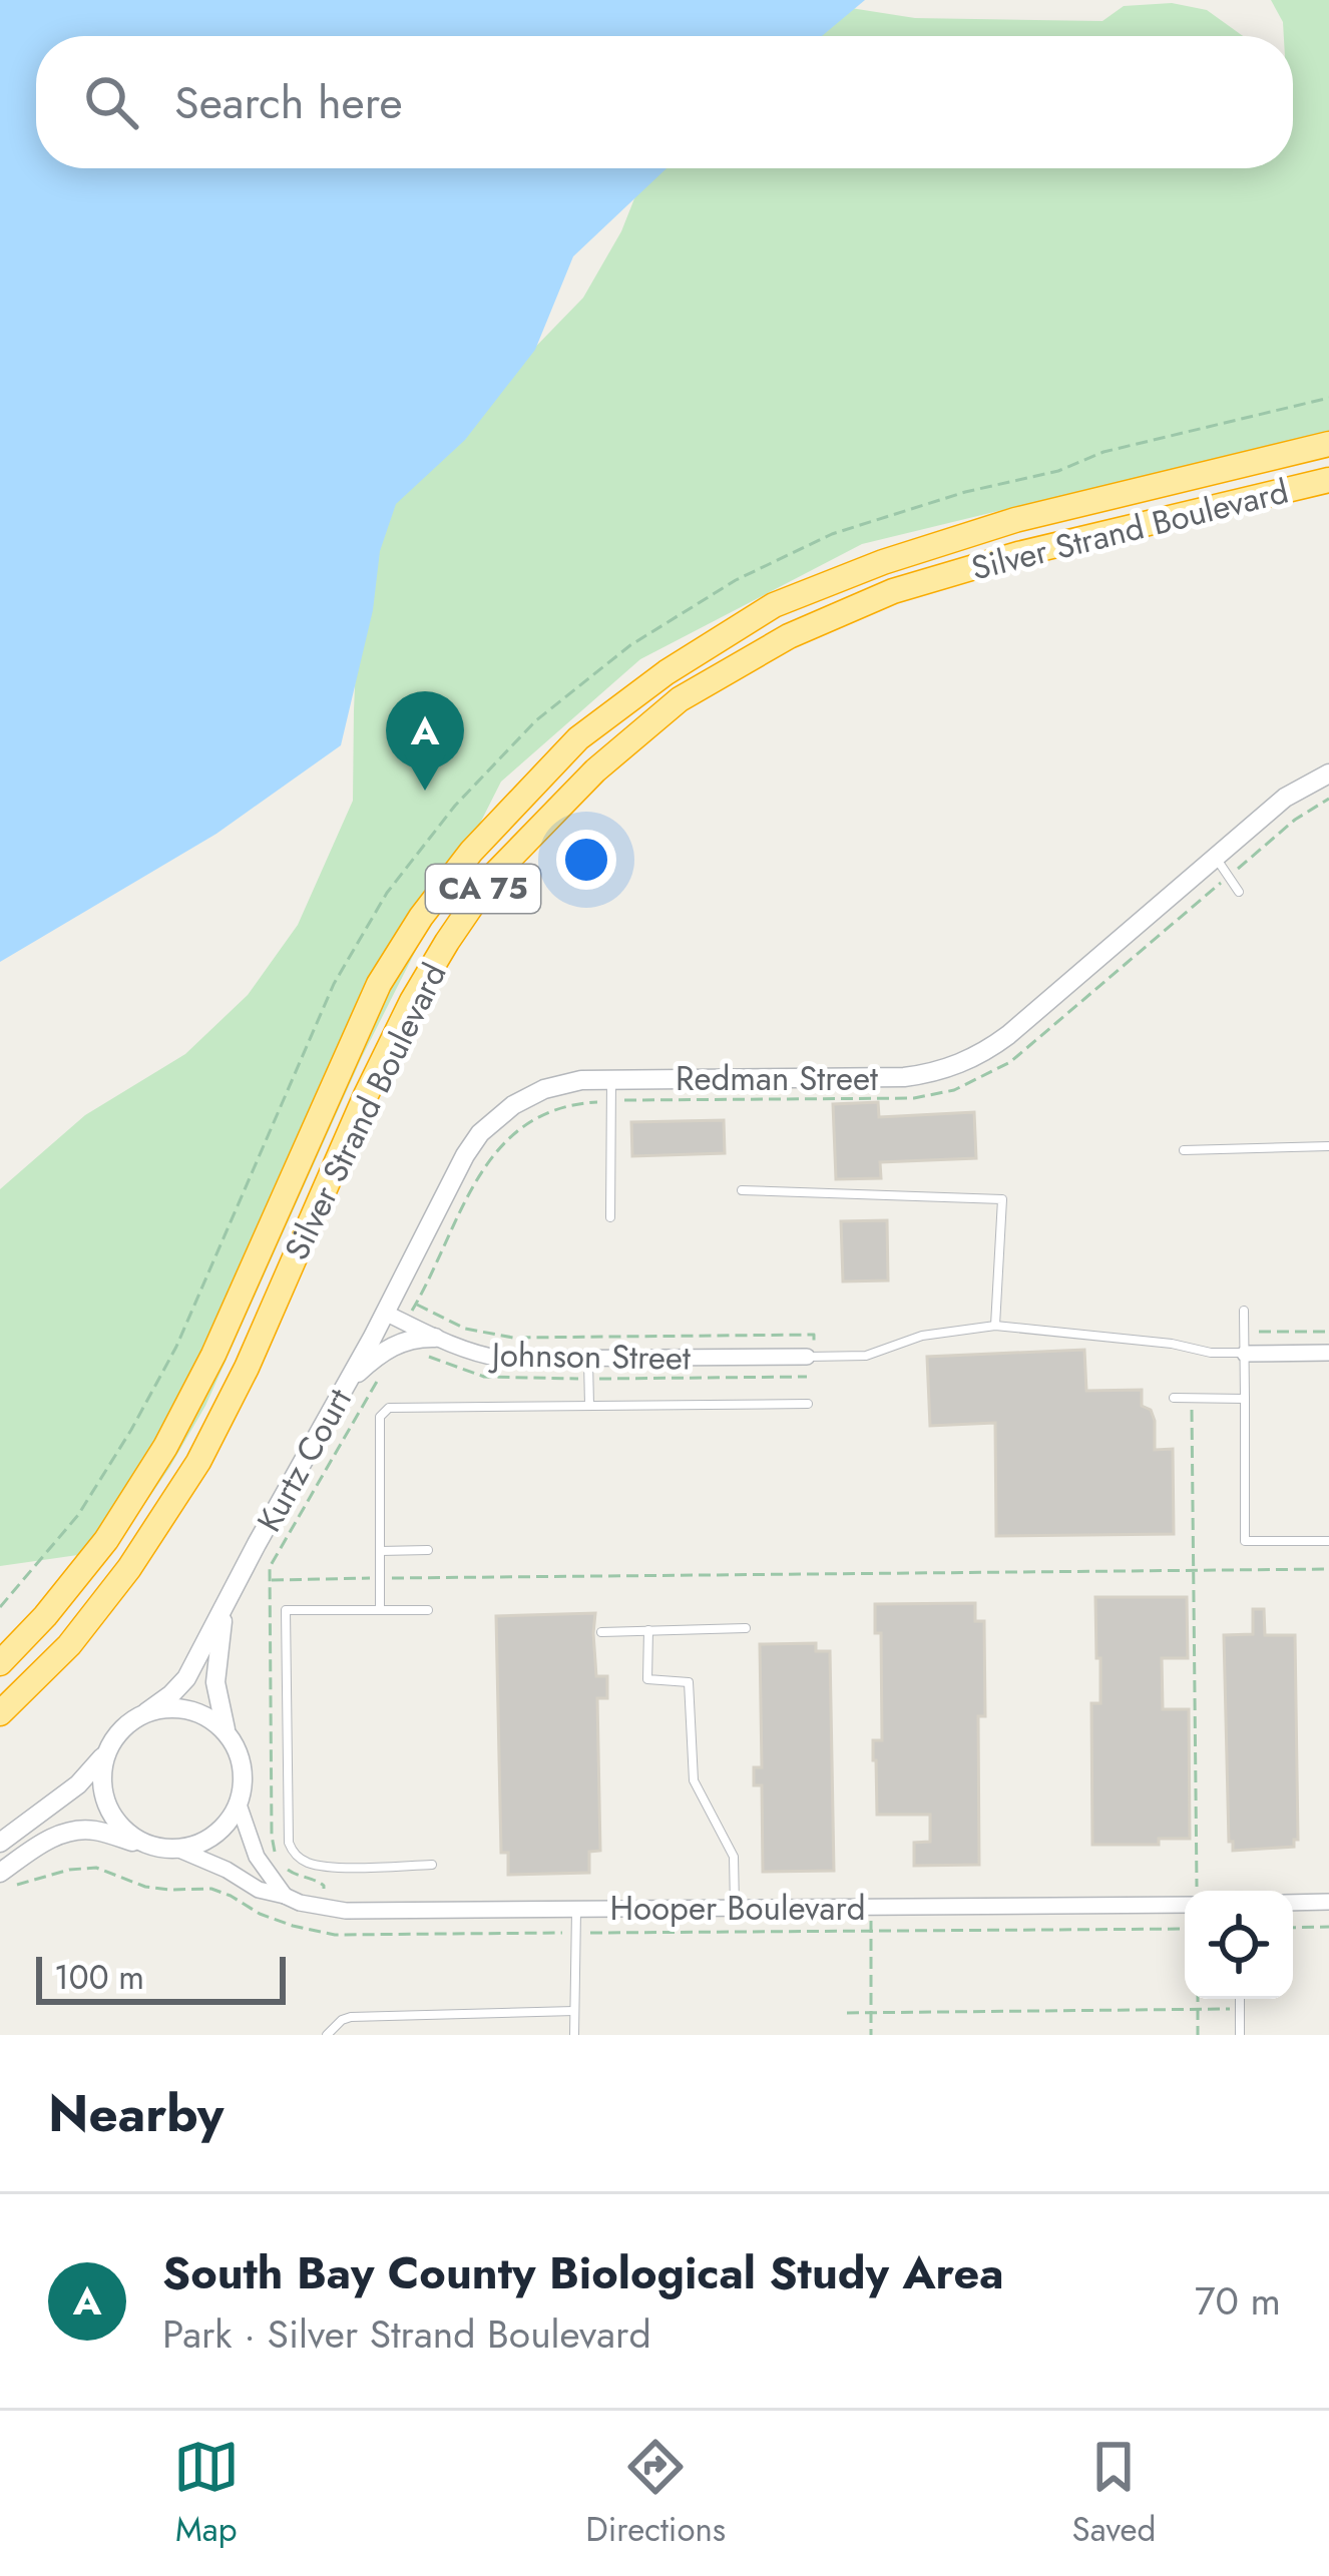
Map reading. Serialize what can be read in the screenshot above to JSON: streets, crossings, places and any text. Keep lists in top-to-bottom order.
{
  "streets": {
    "highway": ["Silver Strand Boulevard", "CA 75"],
    "street": [
      "Redman Street",
      "Johnson Street",
      "Kurtz Court",
      "Hooper Boulevard"
    ]
  },
  "crossings": [
    ["Redman Street", "Johnson Street"],
    ["Redman Street", "Kurtz Court"],
    ["Johnson Street", "Kurtz Court"],
    ["Kurtz Court", "Hooper Boulevard"]
  ],
  "scale_bar": "100 m",
  "page": {
    "search": "Search here",
    "pins": "A",
    "scale": "100 m",
    "heading": "Nearby",
    "list": [
      {
        "mark": "A",
        "name": "South Bay County Biological Study Area",
        "note": "Park · Silver Strand Boulevard",
        "value": "70 m"
      }
    ],
    "nav": ["Map", "Directions", "Saved"]
  }
}
